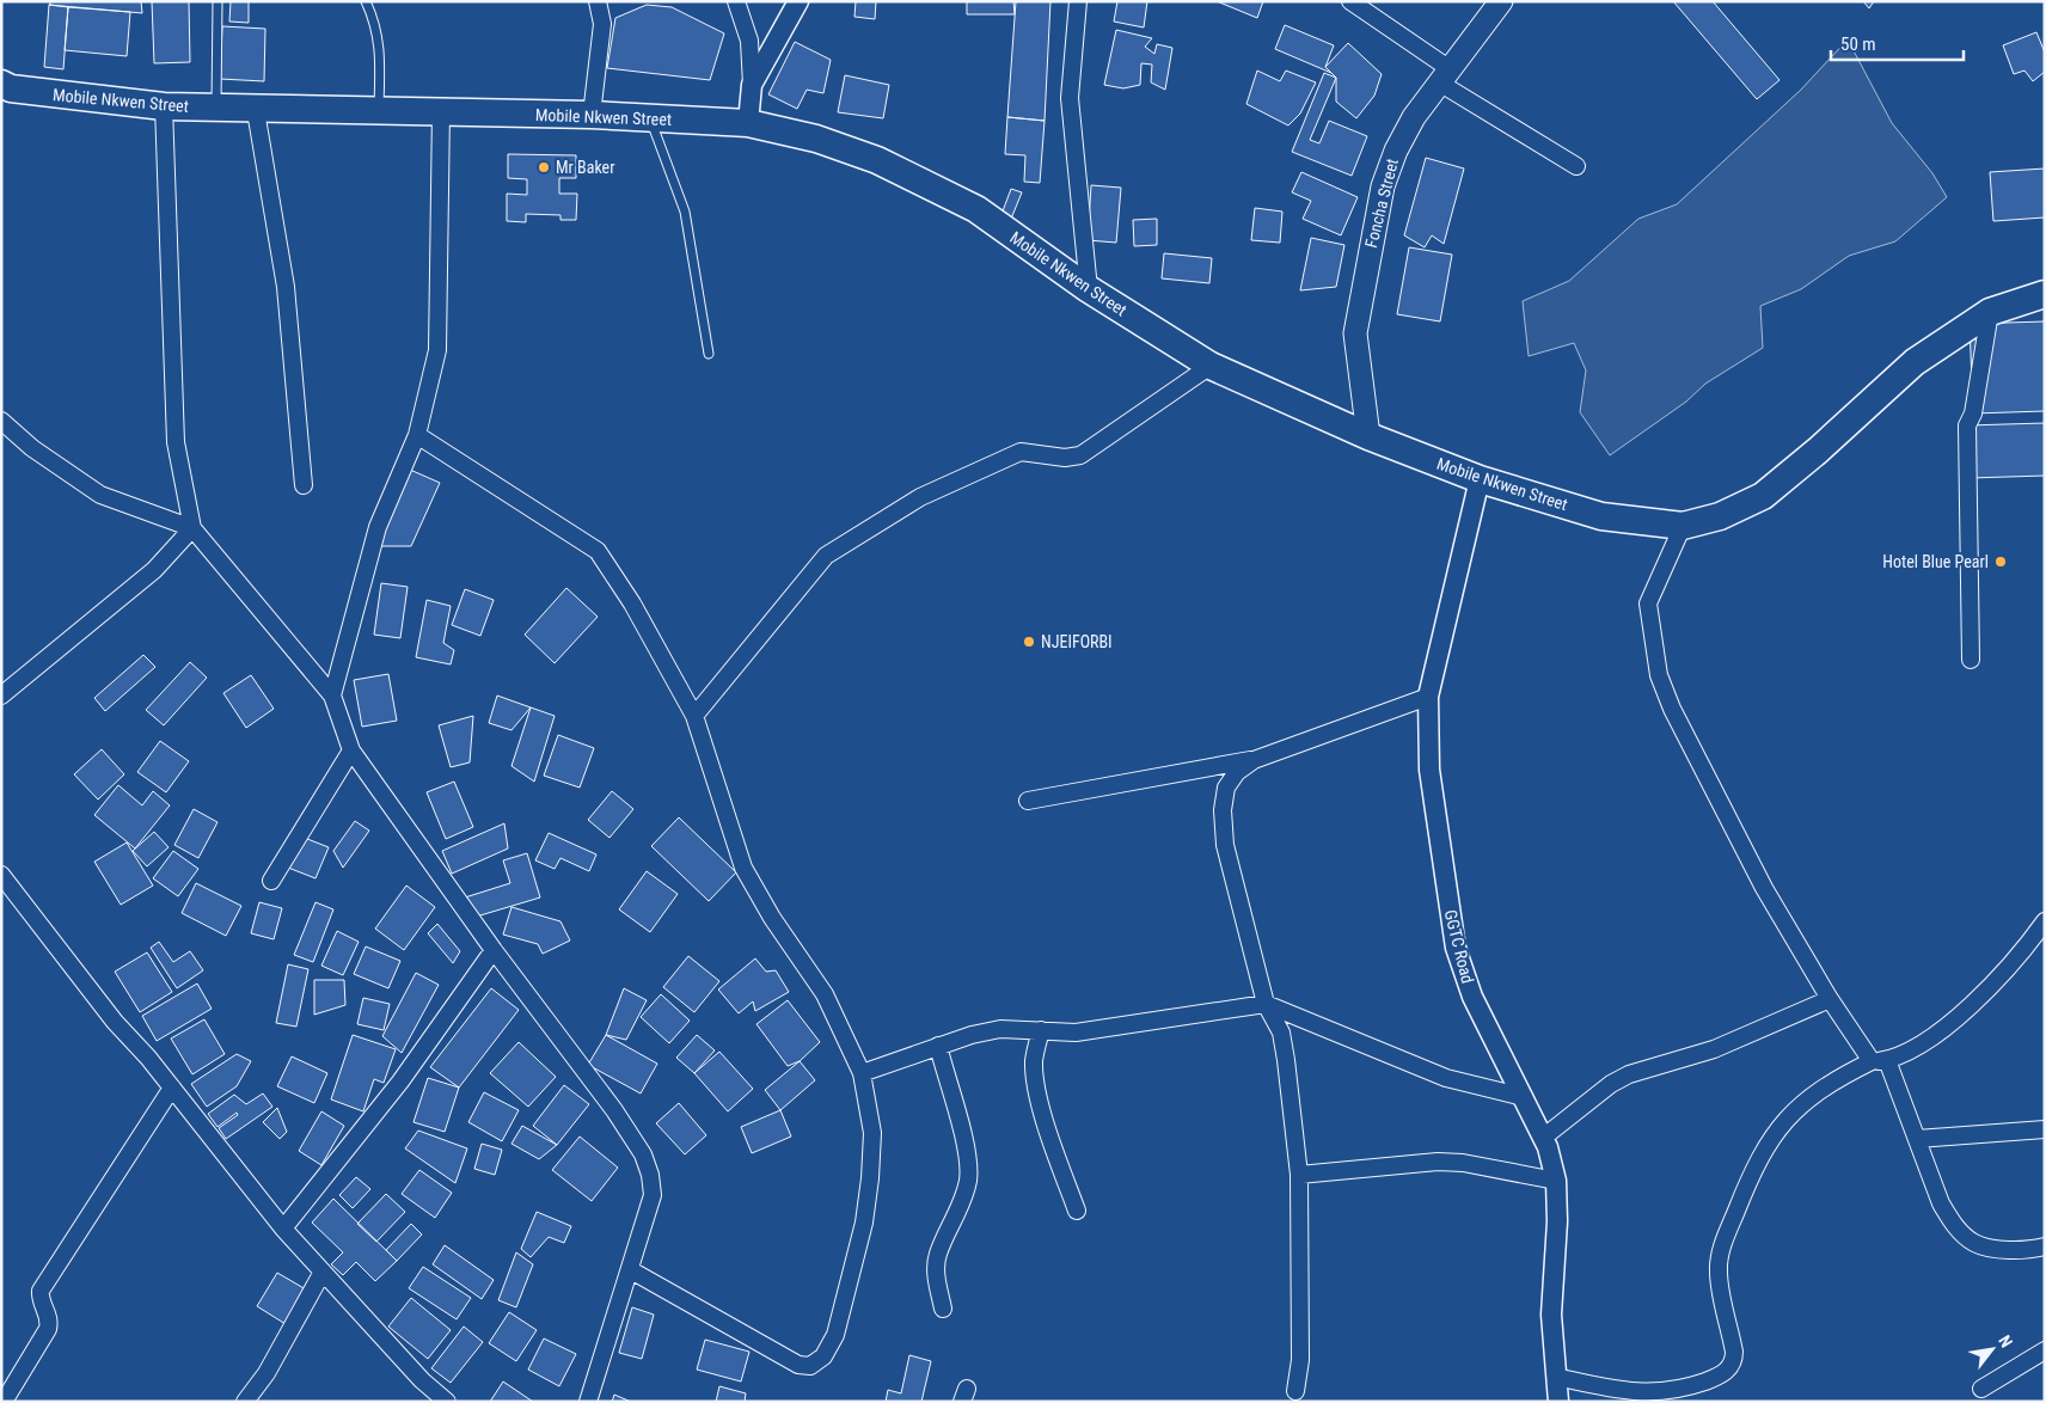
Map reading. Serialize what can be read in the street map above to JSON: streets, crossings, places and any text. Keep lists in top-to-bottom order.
{
  "streets": {
    "highway": ["Mobile Nkwen Street"],
    "main road": ["Foncha Street"],
    "street": ["GGTC Road"]
  },
  "crossings": [
    ["Mobile Nkwen Street", "Foncha Street"],
    ["Mobile Nkwen Street", "GGTC Road"]
  ],
  "places": ["Mr Baker", "Hotel Blue Pearl", "NJEIFORBI"],
  "scale_bar": "50 m",
  "north": "top right"
}
